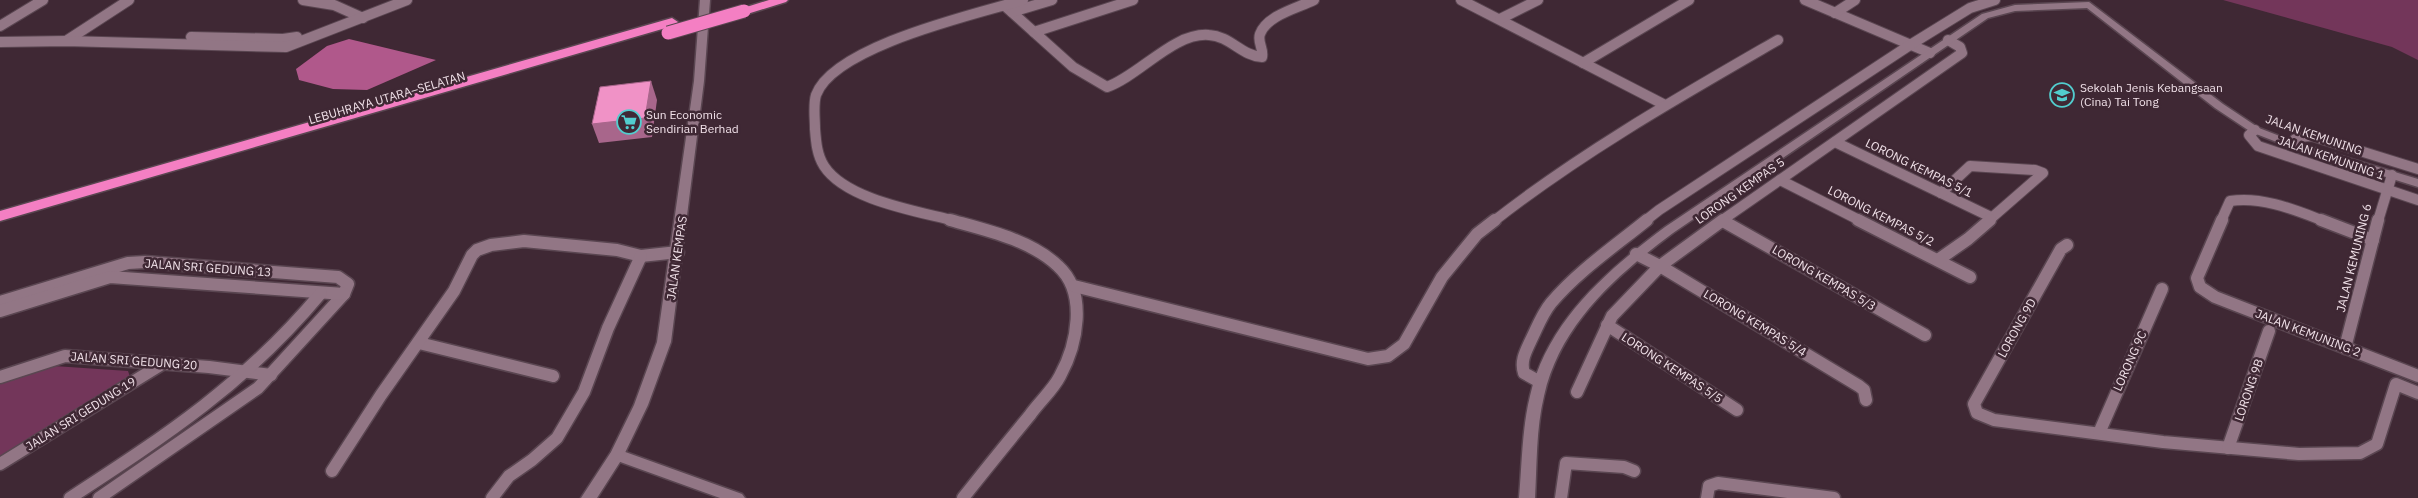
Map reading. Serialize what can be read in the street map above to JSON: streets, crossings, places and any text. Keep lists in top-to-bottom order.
{
  "streets": {
    "highway": ["LEBUHRAYA UTARA–SELATAN"],
    "street": [
      "JALAN KEMUNING",
      "JALAN KEMUNING 1",
      "LORONG KEMPAS 5/1",
      "LORONG KEMPAS 5",
      "LORONG KEMPAS 5/2",
      "JALAN KEMPAS",
      "JALAN KEMUNING 6",
      "JALAN SRI GEDUNG 13",
      "LORONG KEMPAS 5/3",
      "LORONG KEMPAS 5/4",
      "LORONG 9D",
      "JALAN KEMUNING 2",
      "JALAN SRI GEDUNG 20",
      "LORONG 9C",
      "LORONG KEMPAS 5/5",
      "LORONG 9B",
      "JALAN SRI GEDUNG 19"
    ]
  },
  "crossings": [
    ["JALAN KEMUNING", "JALAN KEMUNING 1"],
    ["JALAN KEMUNING", "JALAN KEMUNING 6"],
    ["JALAN KEMUNING 1", "JALAN KEMUNING 6"],
    ["LORONG KEMPAS 5/1", "LORONG KEMPAS 5"],
    ["LORONG KEMPAS 5", "LORONG KEMPAS 5/2"],
    ["LORONG KEMPAS 5", "LORONG KEMPAS 5/3"],
    ["LORONG KEMPAS 5", "LORONG KEMPAS 5/4"],
    ["LORONG KEMPAS 5", "LORONG KEMPAS 5/5"],
    ["JALAN KEMUNING 6", "JALAN KEMUNING 2"],
    ["LORONG 9D", "LORONG 9C"],
    ["JALAN SRI GEDUNG 20", "JALAN SRI GEDUNG 19"]
  ],
  "places": {
    "school or university": ["Sekolah Jenis Kebangsaan (Cina) Tai Tong"],
    "supermarket": ["Sun Economic Sendirian Berhad"]
  }
}
